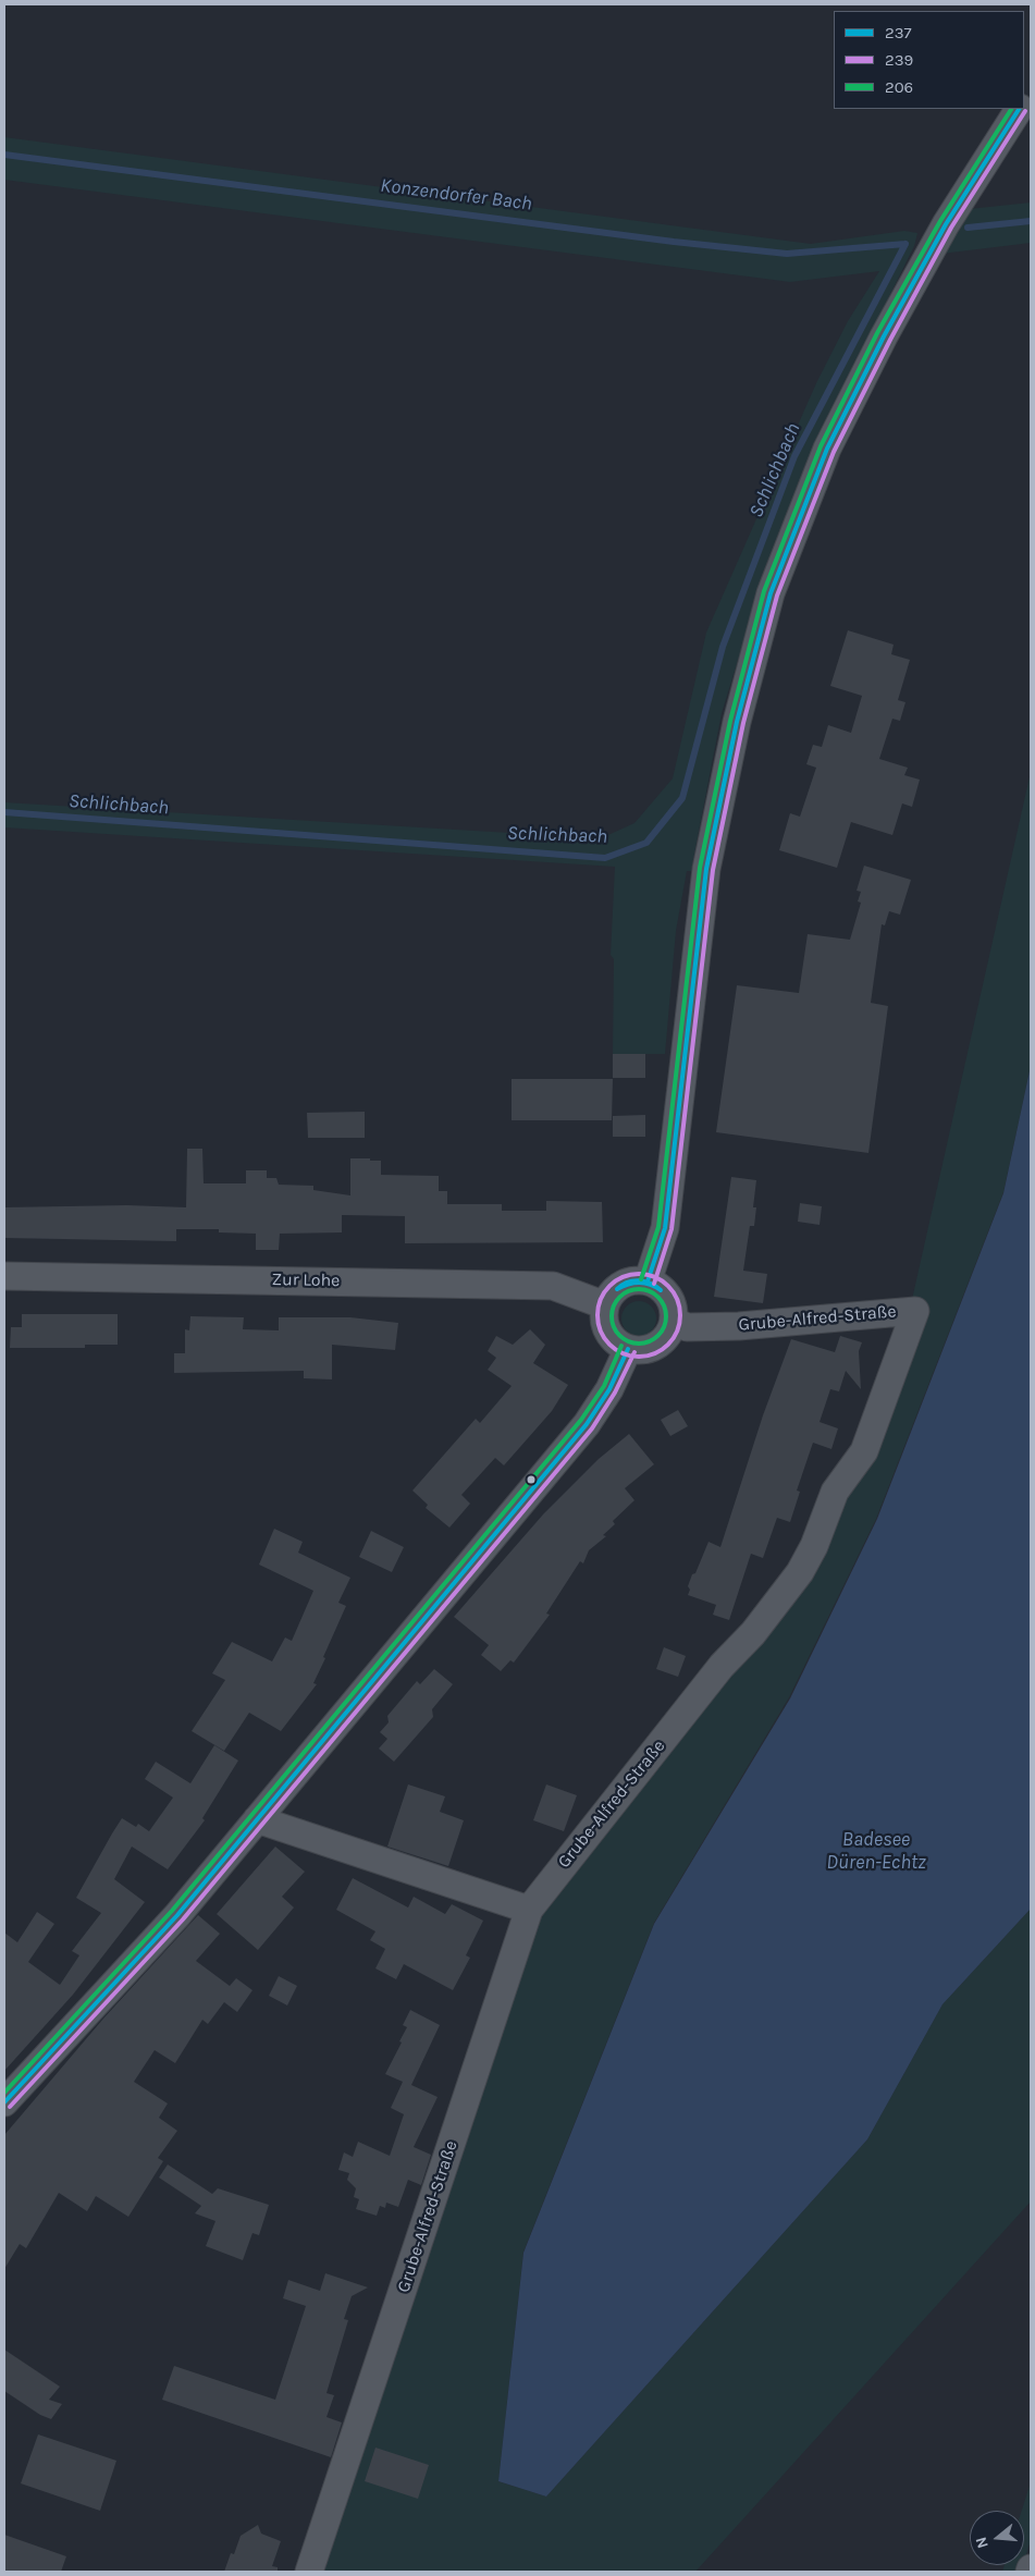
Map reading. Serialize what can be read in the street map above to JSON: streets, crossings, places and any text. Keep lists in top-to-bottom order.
{
  "streets": {
    "street": ["Zur Lohe", "Grube-Alfred-Straße"]
  },
  "crossings": [
    ["Zur Lohe", "Grube-Alfred-Straße"]
  ],
  "water": ["Konzendorfer Bach", "Schlichbach", "Badesee Düren-Echtz"],
  "lines": ["transit line 237", "transit line 206", "transit line 239"],
  "legend": ["237", "239", "206"],
  "north": "left"
}
